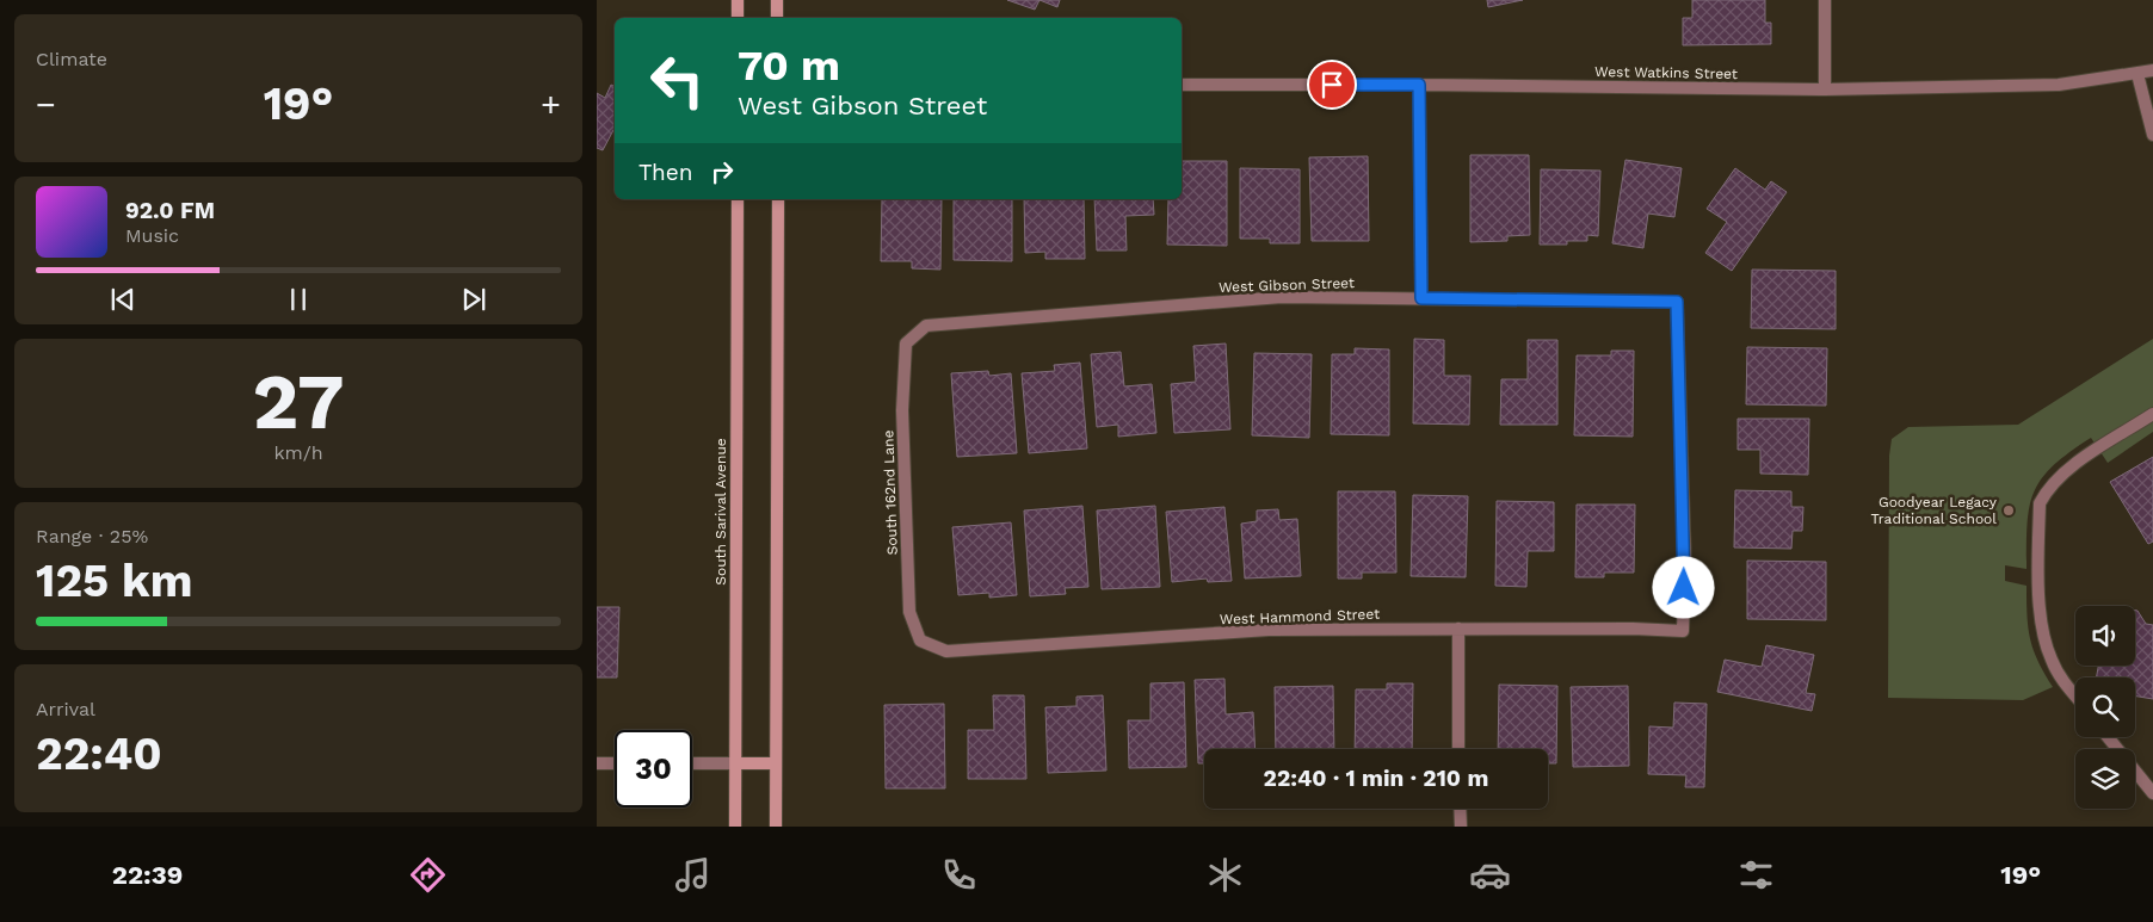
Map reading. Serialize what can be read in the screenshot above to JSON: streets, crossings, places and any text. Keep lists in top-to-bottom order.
{
  "streets": {
    "main road": ["South Sarival Avenue"],
    "street": [
      "West Watkins Street",
      "West Gibson Street",
      "South 162nd Lane",
      "West Hammond Street"
    ]
  },
  "crossings": [
    ["West Gibson Street", "South 162nd Lane"],
    ["West Gibson Street", "West Hammond Street"],
    ["South 162nd Lane", "West Hammond Street"]
  ],
  "places": ["Goodyear Legacy Traditional School"],
  "page": {
    "tile": [
      "Climate",
      ["27", "km/h"],
      ["Range · 25%", "125 km"],
      ["Arrival", "22:40"]
    ],
    "turn": ["70 m", "West Gibson Street"],
    "heat": ["−", "19°", "+"],
    "then": "Then",
    "song": ["92.0 FM", "Music"],
    "limit": "30",
    "trip": "22:40 · 1 min · 210 m",
    "tabs": ["22:39", "19°"]
  }
}
